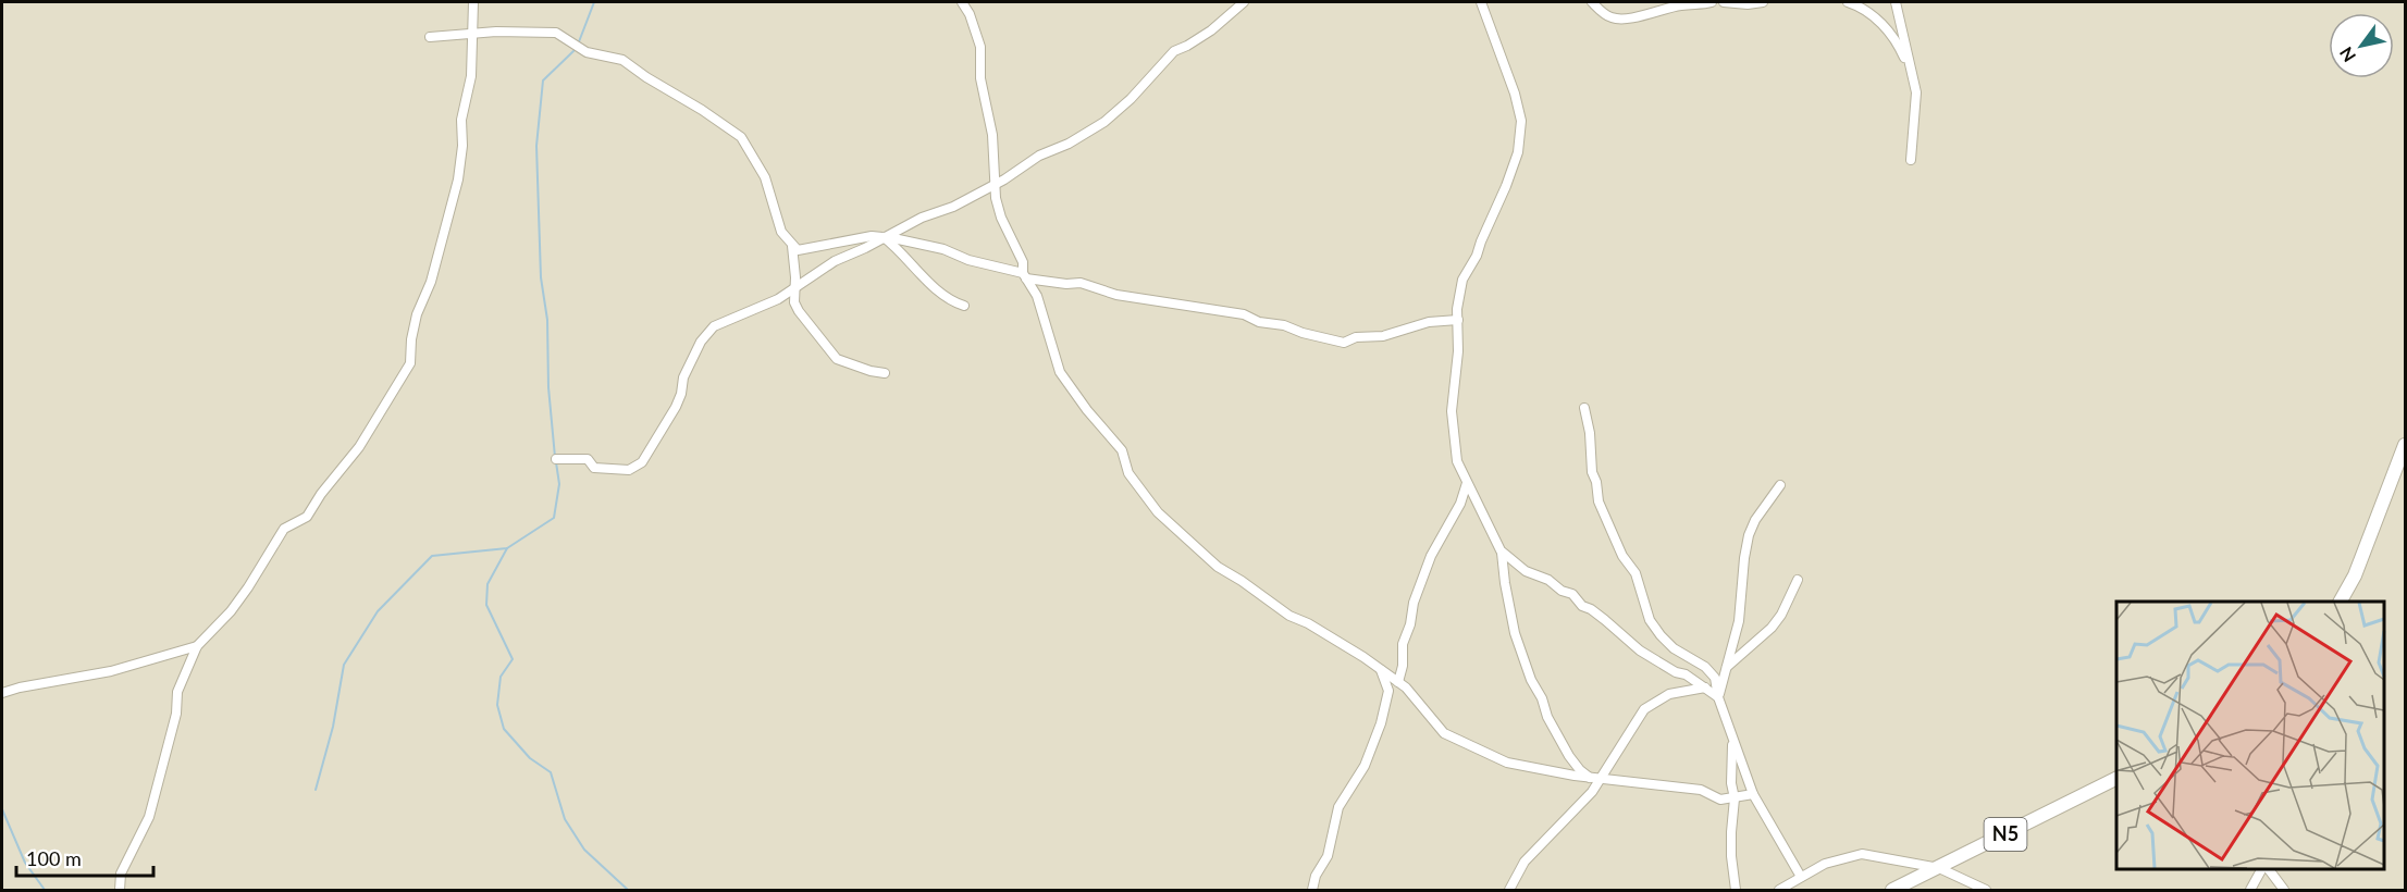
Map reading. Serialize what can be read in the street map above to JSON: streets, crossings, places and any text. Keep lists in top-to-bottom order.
{
  "streets": {
    "highway": ["N5"]
  },
  "scale_bar": "100 m",
  "north": "bottom left"
}
